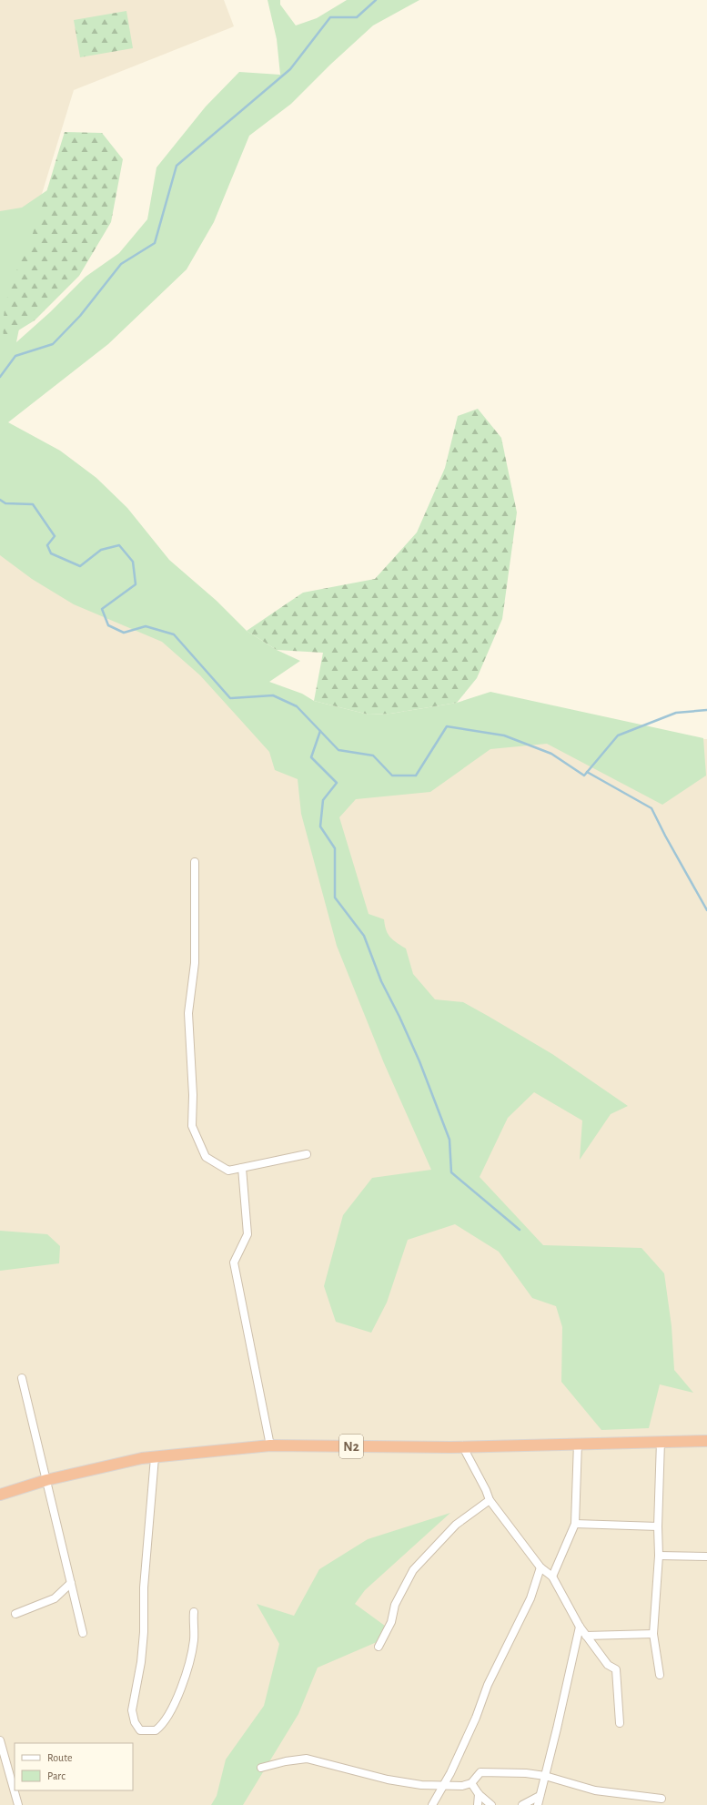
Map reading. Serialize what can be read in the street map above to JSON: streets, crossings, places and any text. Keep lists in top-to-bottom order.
{
  "streets": {
    "highway": ["N2"]
  },
  "legend": ["Route", "Parc"]
}
